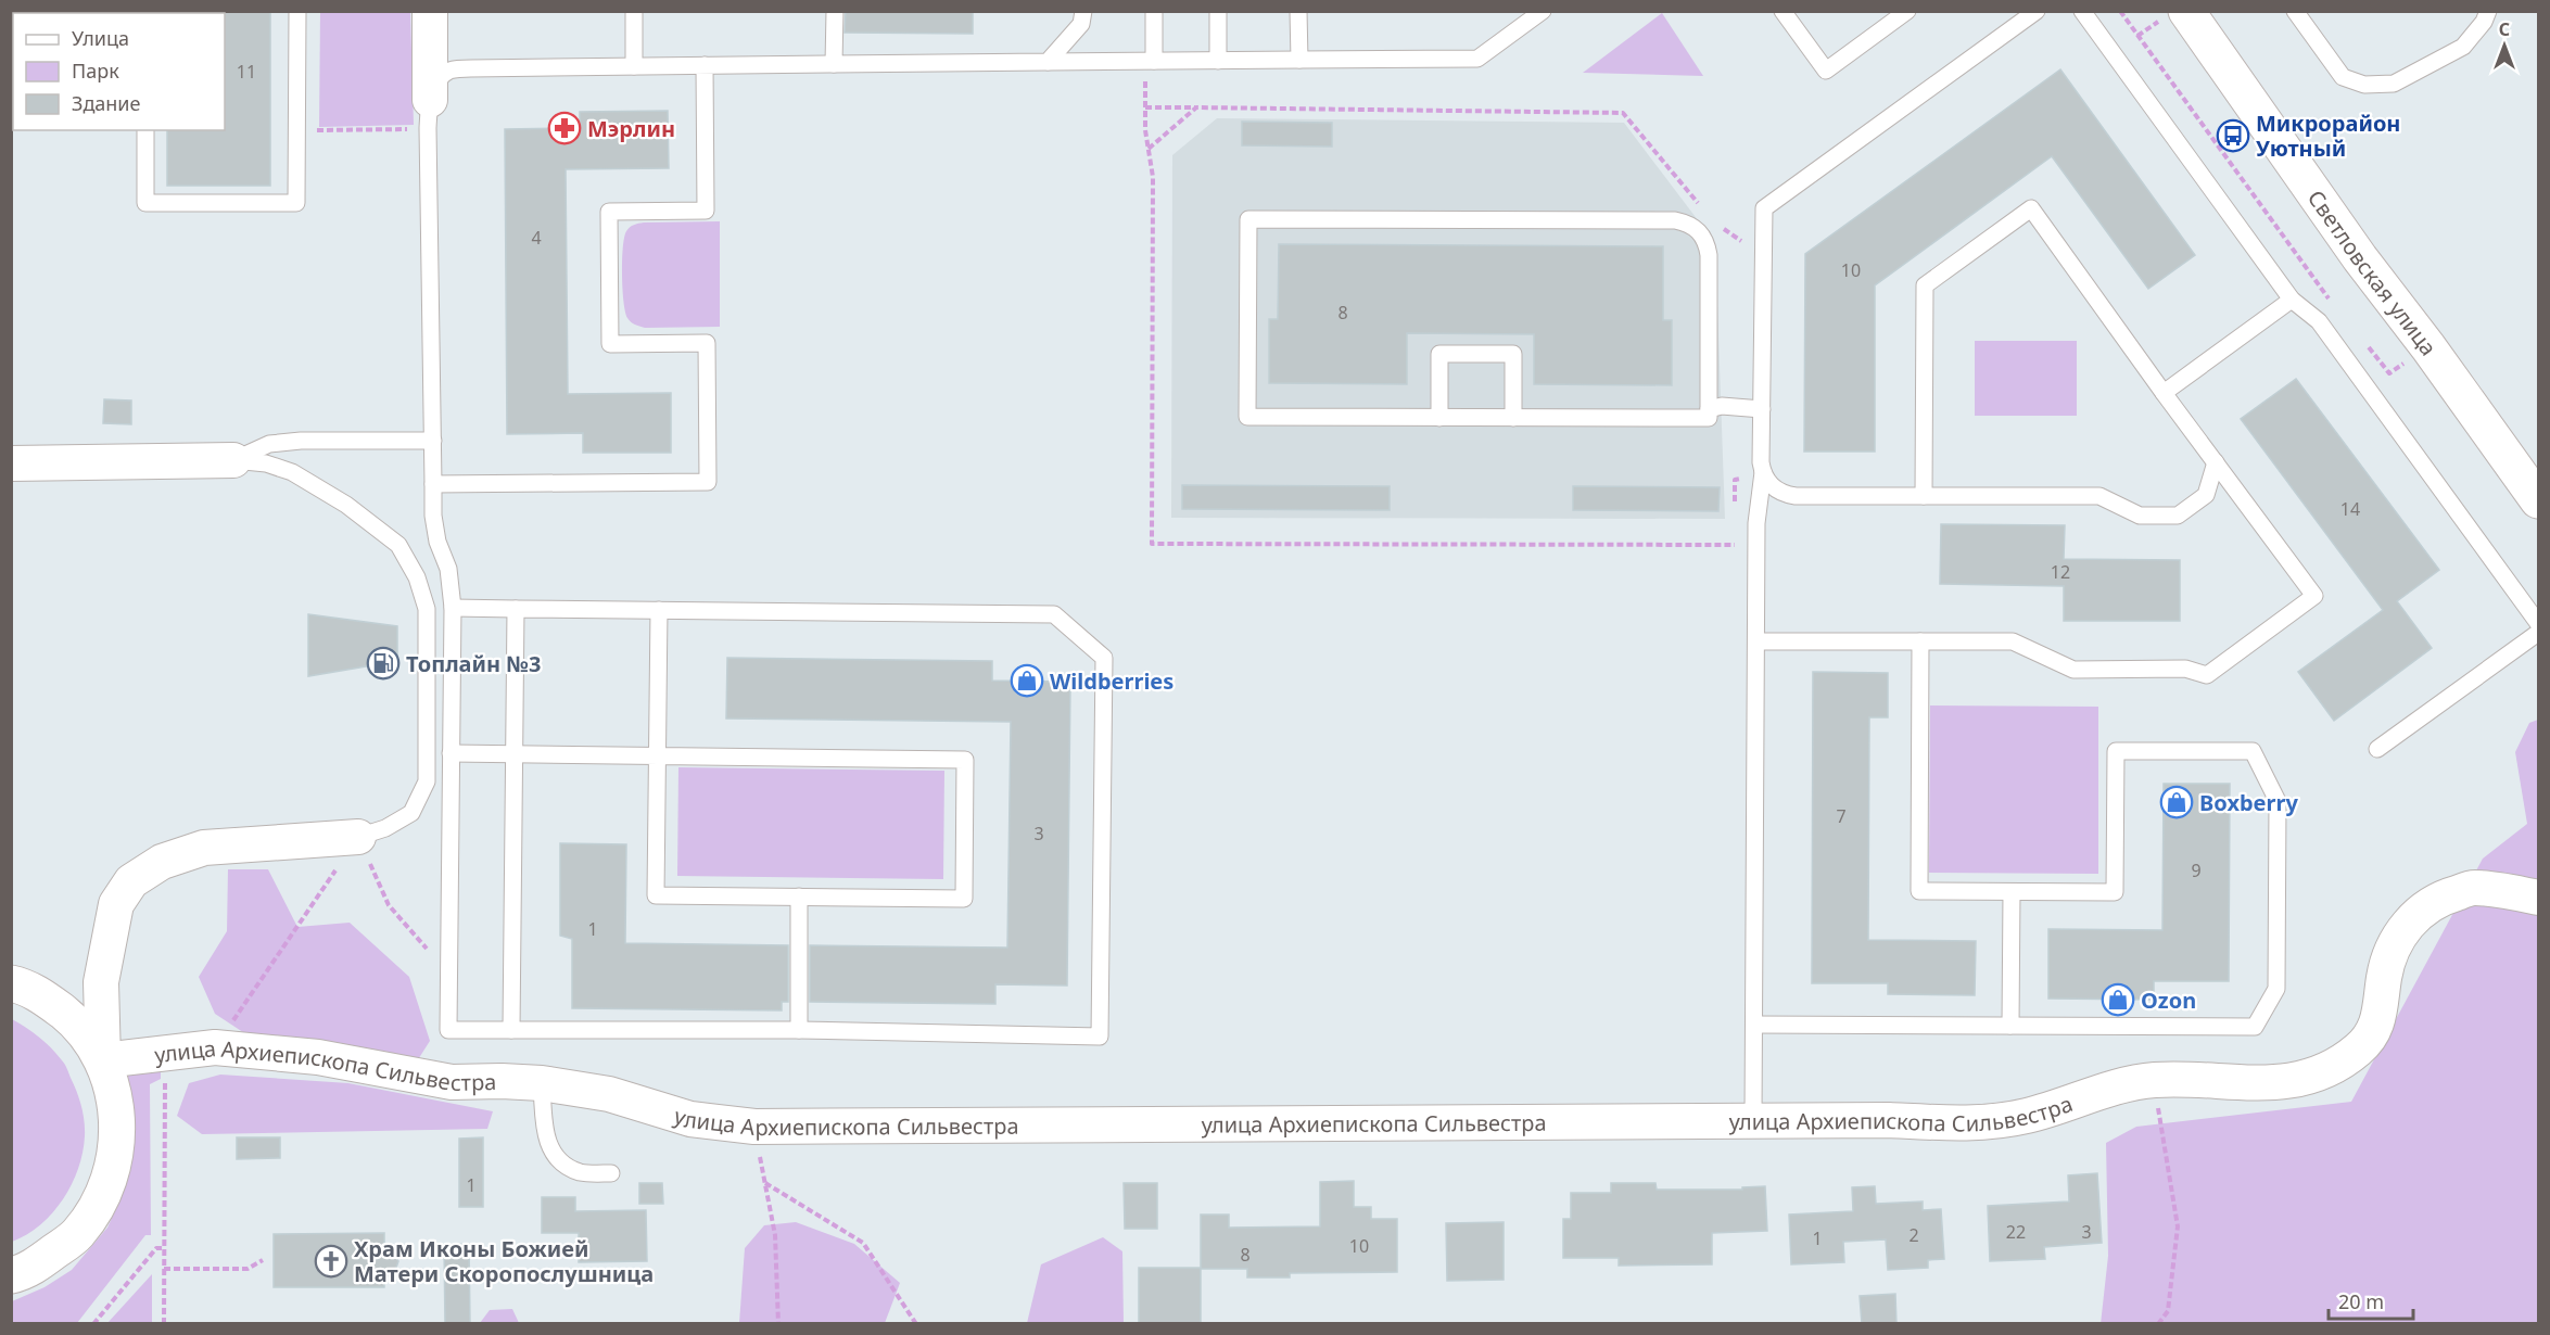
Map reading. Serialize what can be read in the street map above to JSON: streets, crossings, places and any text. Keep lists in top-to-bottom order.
{
  "streets": {
    "street": ["Светловская улица", "улица Архиепископа Сильвестра"]
  },
  "places": {
    "pharmacy": ["Мэрлин"],
    "bus stop": ["Микрорайон Уютный"],
    "fuel station": ["Топлайн №3"],
    "shop": ["Wildberries", "Boxberry", "Ozon"],
    "church": ["Храм Иконы Божией Матери Скоропослушница"]
  },
  "house_numbers": [
    "11",
    "4",
    "10",
    "8",
    "14",
    "12",
    "7",
    "3",
    "9",
    "1",
    "1",
    "22",
    "3",
    "2",
    "1",
    "10",
    "8"
  ],
  "legend": ["Улица", "Парк", "Здание"],
  "scale_bar": "20 m",
  "north": "top"
}
